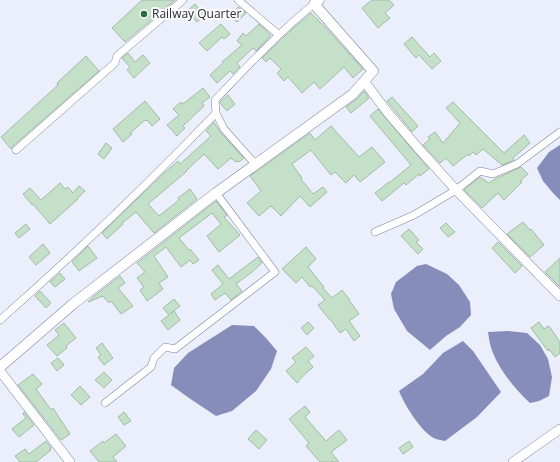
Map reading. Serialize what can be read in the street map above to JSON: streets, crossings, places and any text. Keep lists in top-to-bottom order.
{
  "places": ["Railway Quarter"]
}
